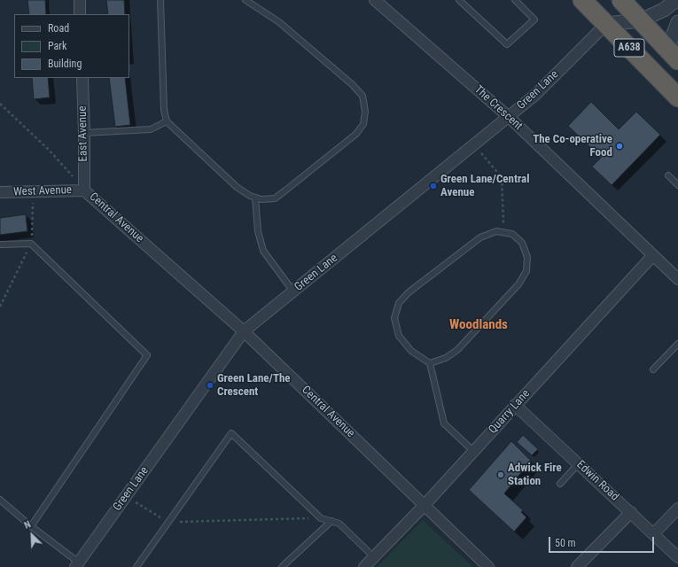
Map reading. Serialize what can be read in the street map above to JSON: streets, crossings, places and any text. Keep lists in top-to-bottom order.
{
  "streets": {
    "highway": ["A638"],
    "street": [
      "Green Lane",
      "The Crescent",
      "East Avenue",
      "West Avenue",
      "Central Avenue",
      "Quarry Lane",
      "Edwin Road"
    ]
  },
  "crossings": [
    ["A638", "Green Lane"],
    ["Green Lane", "The Crescent"],
    ["Green Lane", "Central Avenue"],
    ["The Crescent", "Quarry Lane"],
    ["East Avenue", "West Avenue"],
    ["East Avenue", "Central Avenue"],
    ["West Avenue", "Central Avenue"],
    ["Central Avenue", "Quarry Lane"],
    ["Quarry Lane", "Edwin Road"]
  ],
  "districts": ["Woodlands"],
  "places": [
    "The Co-operative Food",
    "Green Lane/Central Avenue",
    "Green Lane/The Crescent",
    "Adwick Fire Station"
  ],
  "legend": ["Road", "Park", "Building"],
  "scale_bar": "50 m",
  "north": "top left"
}
